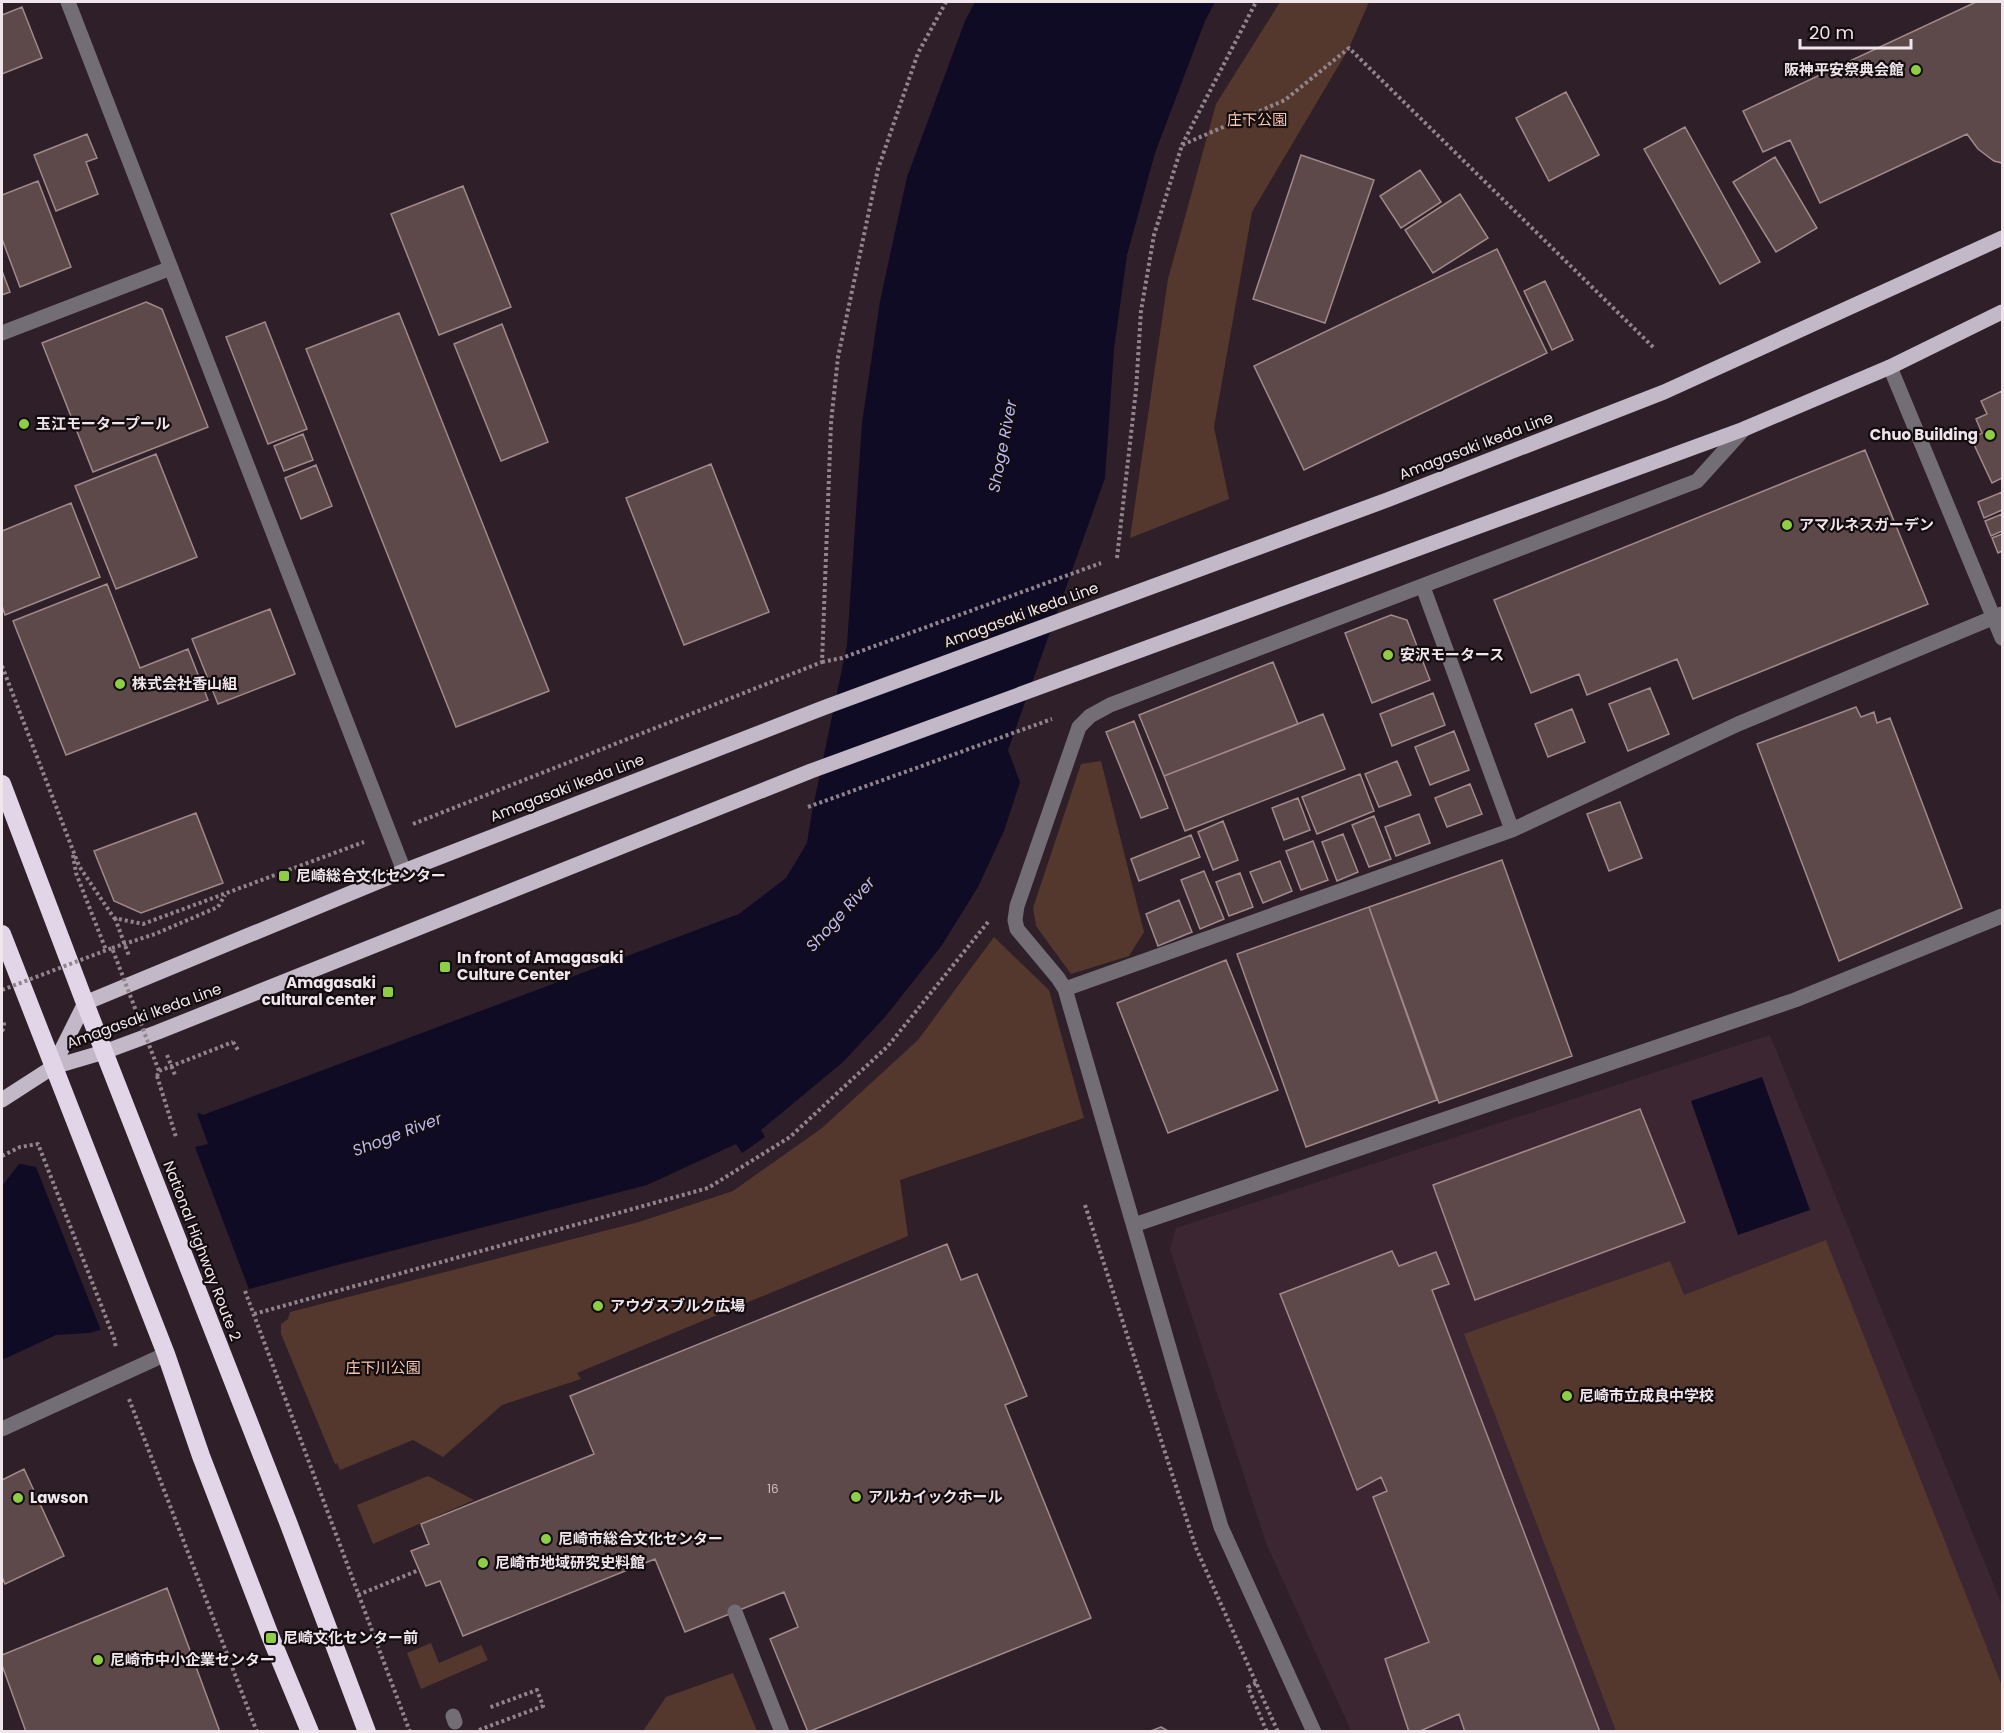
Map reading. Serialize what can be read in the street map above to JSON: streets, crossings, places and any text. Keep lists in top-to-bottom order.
{
  "streets": {
    "highway": ["National Highway Route 2"],
    "main road": ["Amagasaki Ikeda Line"]
  },
  "crossings": [
    ["Amagasaki Ikeda Line", "National Highway Route 2"]
  ],
  "water": ["Shoge River"],
  "parks": ["庄下公園", "庄下川公園"],
  "places": {
    "other": [
      "阪神平安祭典会館",
      "玉江モータープール",
      "Chuo Building",
      "アマルネスガーデン",
      "安沢モータース",
      "株式会社香山組",
      "アウグスブルク広場",
      "尼崎市立成良中学校",
      "アルカイックホール",
      "Lawson",
      "尼崎市総合文化センター",
      "尼崎市地域研究史料館",
      "尼崎市中小企業センター"
    ],
    "transit": [
      "尼崎総合文化センター",
      "In front of Amagasaki Culture Center",
      "Amagasaki cultural center",
      "尼崎文化センター前"
    ]
  },
  "house_numbers": ["16"],
  "scale_bar": "20 m"
}
